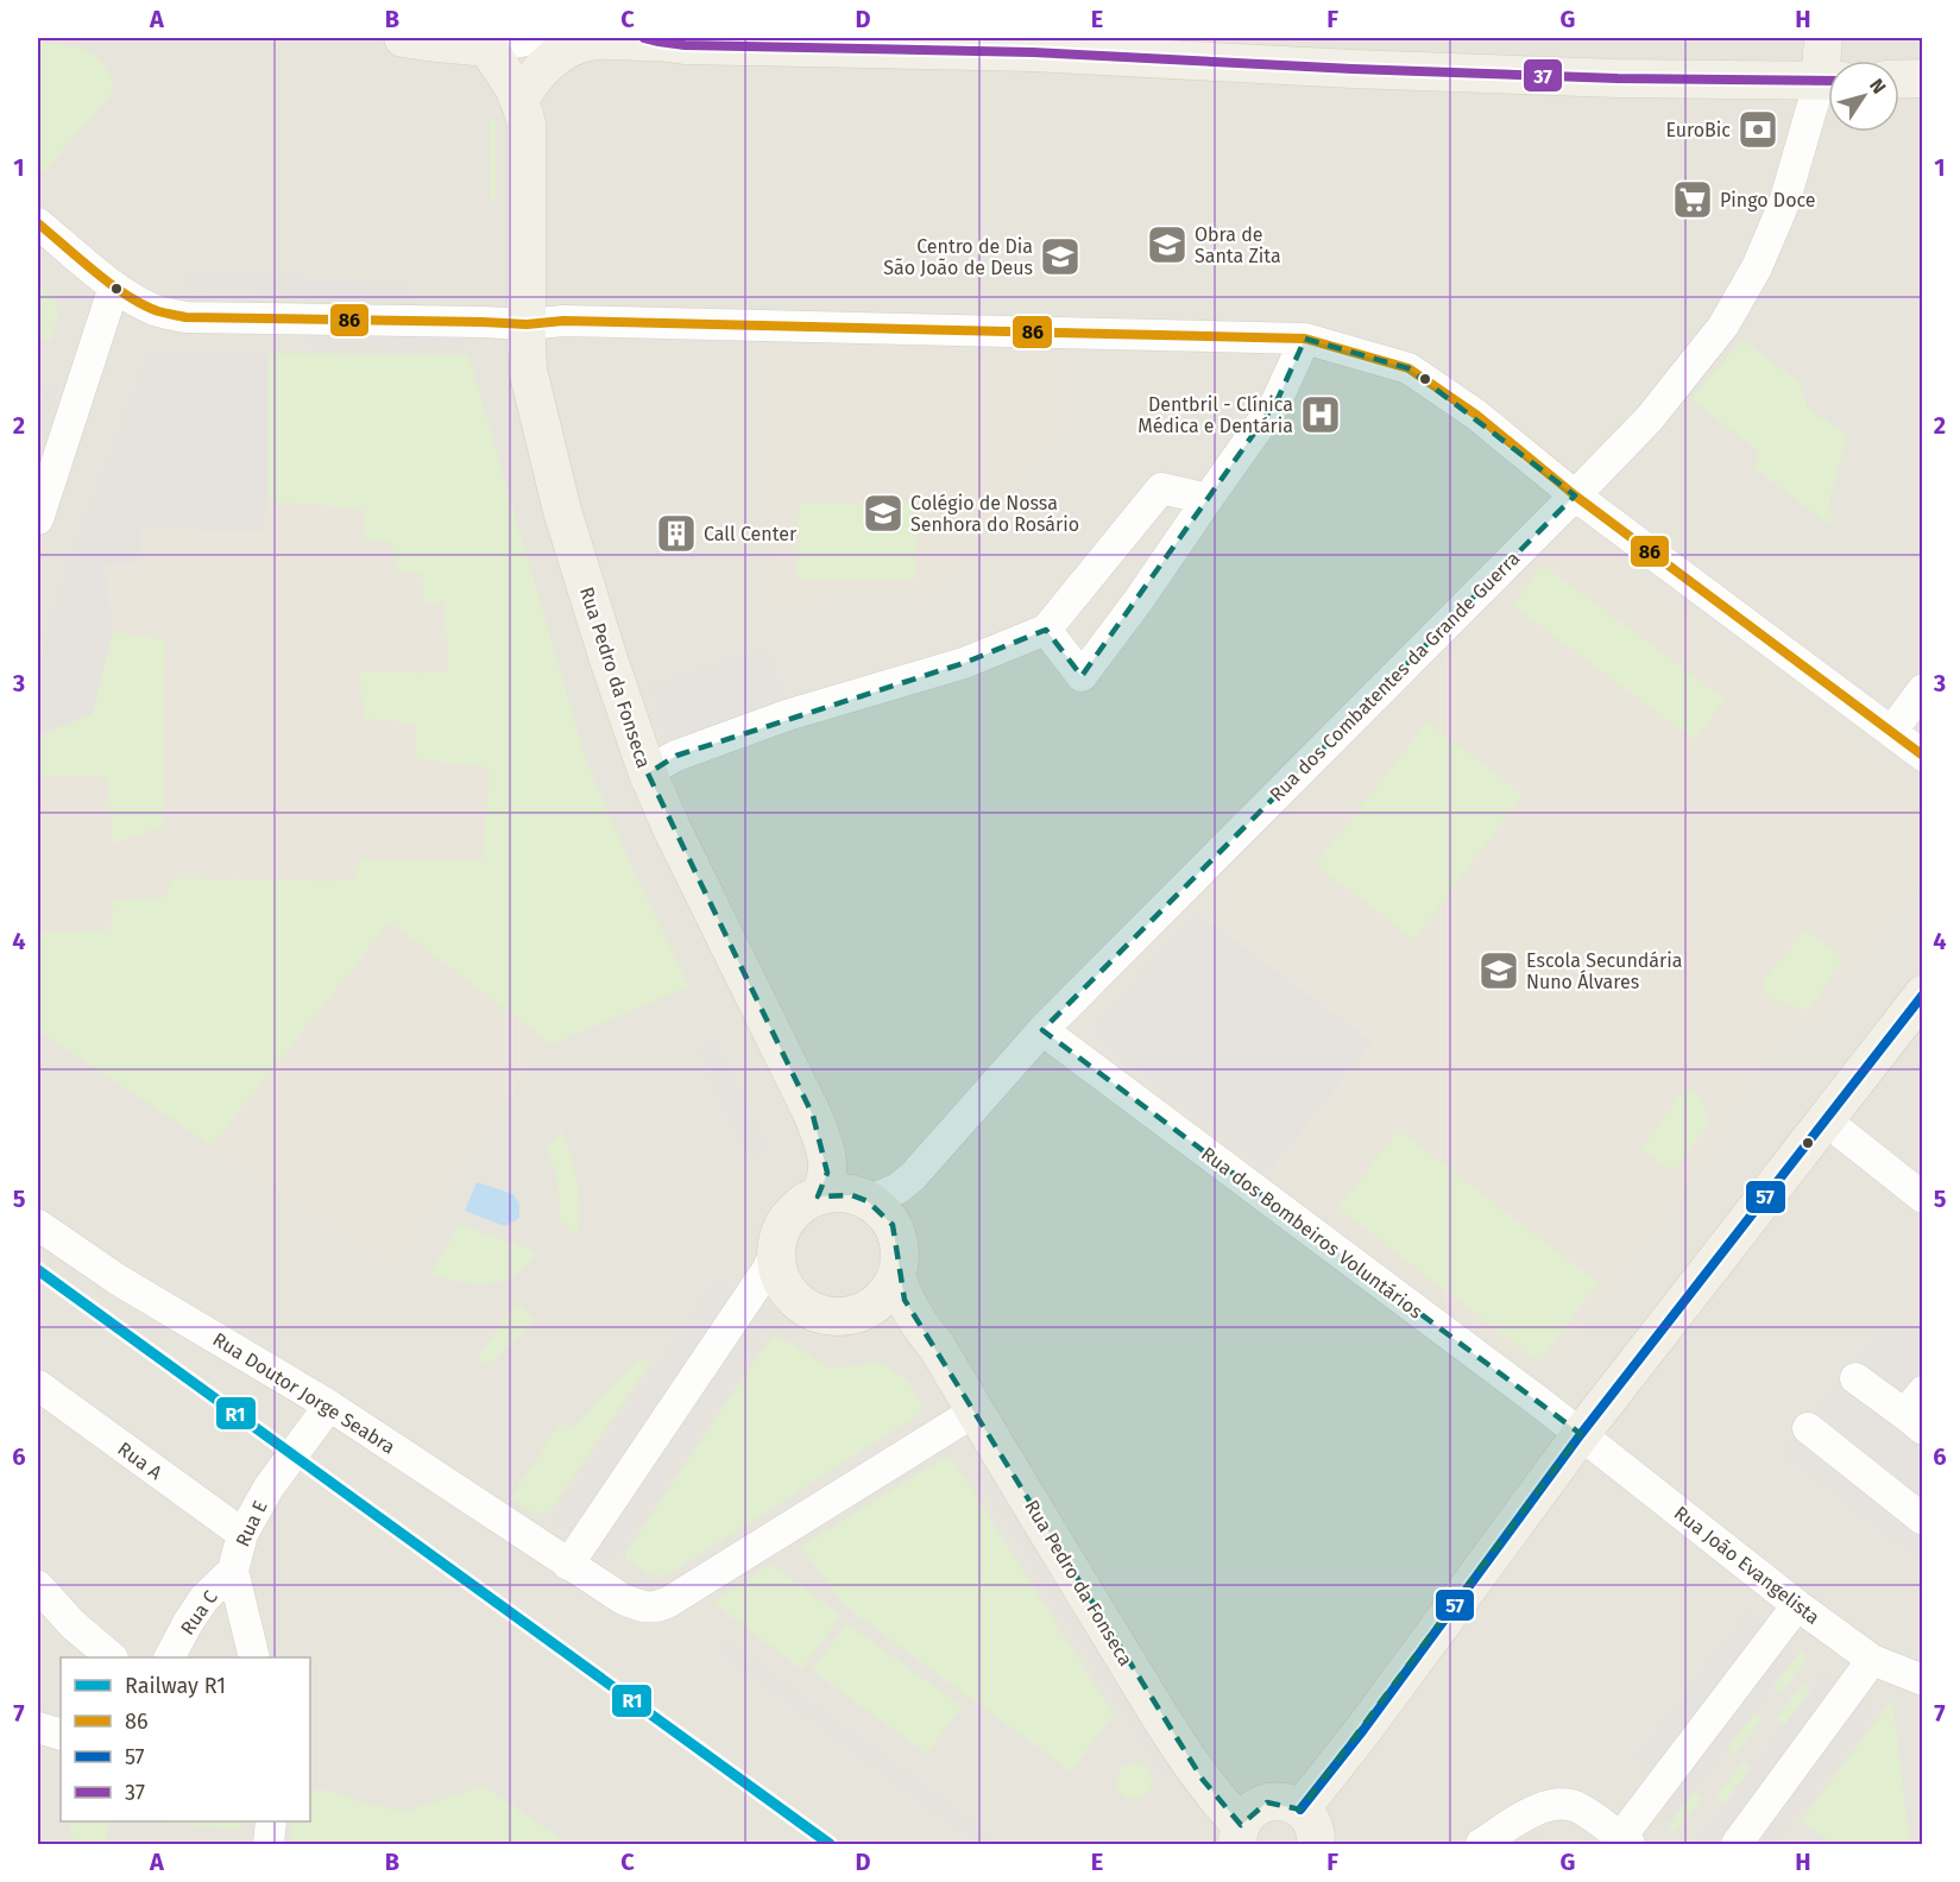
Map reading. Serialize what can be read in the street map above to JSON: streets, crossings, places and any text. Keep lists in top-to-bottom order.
{
  "streets": {
    "main road": ["Rua Pedro da Fonseca"],
    "street": [
      "Rua dos Combatentes da Grande Guerra",
      "Rua dos Bombeiros Voluntários",
      "Rua Doutor Jorge Seabra",
      "Rua A",
      "Rua E",
      "Rua João Evangelista",
      "Rua C"
    ]
  },
  "crossings": [
    ["Rua dos Combatentes da Grande Guerra", "Rua Pedro da Fonseca"],
    ["Rua dos Combatentes da Grande Guerra", "Rua dos Bombeiros Voluntários"],
    ["Rua Pedro da Fonseca", "Rua Doutor Jorge Seabra"],
    ["Rua dos Bombeiros Voluntários", "Rua João Evangelista"],
    ["Rua Doutor Jorge Seabra", "Rua E"],
    ["Rua A", "Rua E"],
    ["Rua E", "Rua C"]
  ],
  "places": {
    "bank": ["EuroBic"],
    "supermarket": ["Pingo Doce"],
    "school or university": [
      "Obra de Santa Zita",
      "Centro de Dia São João de Deus",
      "Colégio de Nossa Senhora do Rosário",
      "Escola Secundária Nuno Álvares"
    ],
    "hospital": ["Dentbril - Clínica Médica e Dentária"],
    "building": ["Call Center"]
  },
  "lines": [
    "transit line 37",
    "transit line 86",
    "transit line 57",
    "rail line R1"
  ],
  "legend": [
    "Railway R1",
    "86",
    "57",
    "37"
  ],
  "north": "top right",
  "grid": {
    "columns": [
      "A",
      "B",
      "C",
      "D",
      "E",
      "F",
      "G",
      "H"
    ],
    "rows": [
      "1",
      "2",
      "3",
      "4",
      "5",
      "6",
      "7"
    ]
  }
}
